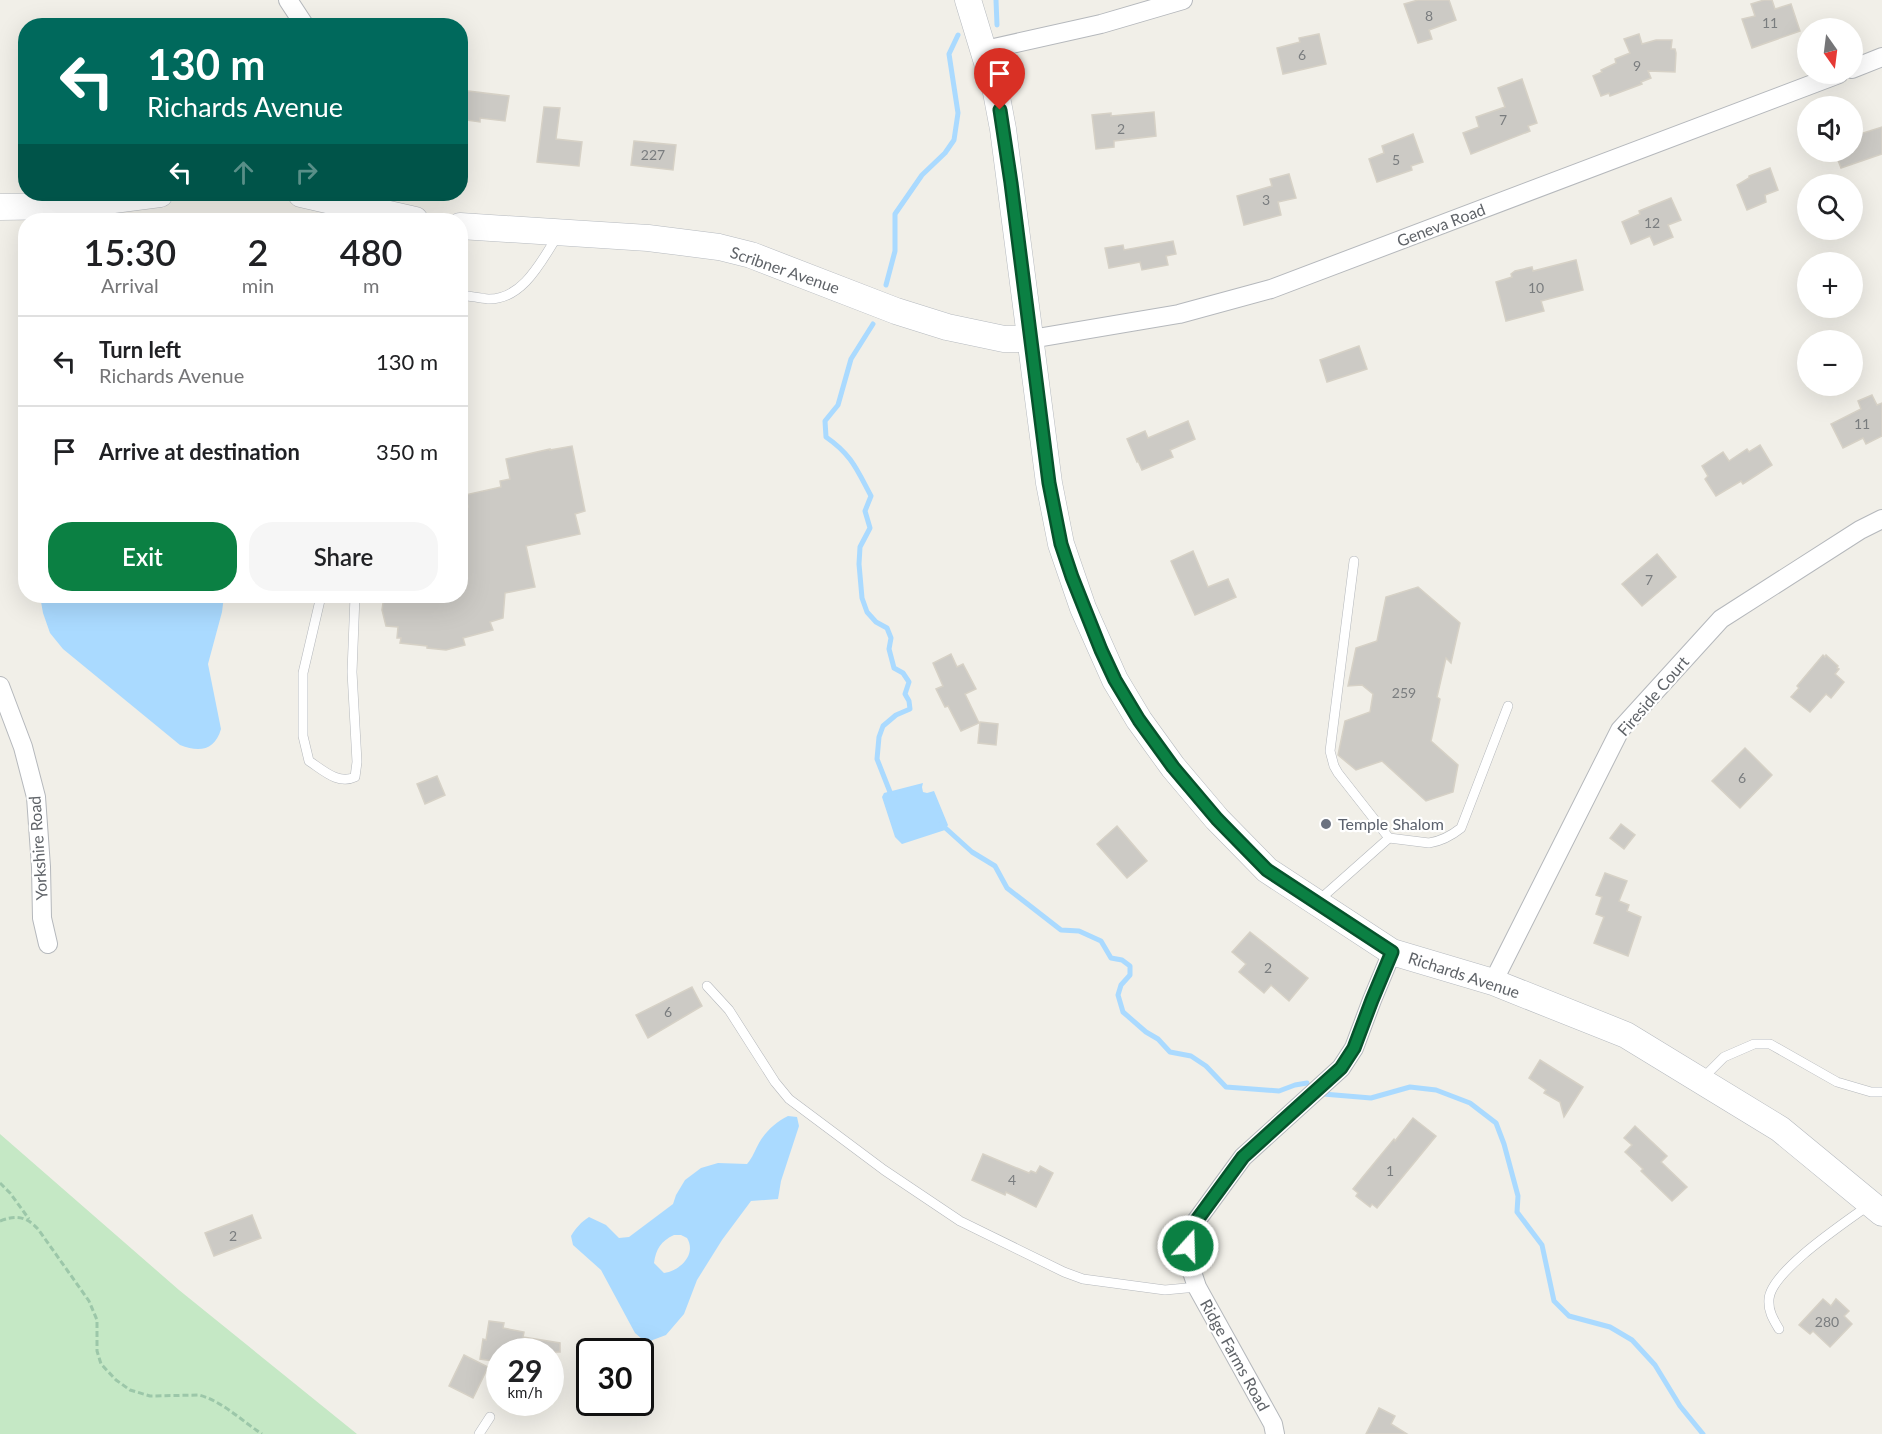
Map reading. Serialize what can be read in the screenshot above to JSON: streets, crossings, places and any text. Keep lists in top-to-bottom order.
{
  "streets": {
    "street": [
      "Geneva Road",
      "Scribner Avenue",
      "Fireside Court",
      "Yorkshire Road",
      "Richards Avenue",
      "Ridge Farms Road"
    ]
  },
  "crossings": [
    ["Geneva Road", "Scribner Avenue"],
    ["Geneva Road", "Richards Avenue"],
    ["Scribner Avenue", "Richards Avenue"],
    ["Fireside Court", "Richards Avenue"],
    ["Richards Avenue", "Ridge Farms Road"]
  ],
  "places": ["Temple Shalom"],
  "house_numbers": [
    "8",
    "11",
    "6",
    "9",
    "7",
    "2",
    "227",
    "5",
    "3",
    "12",
    "10",
    "11",
    "7",
    "259",
    "6",
    "2",
    "6",
    "1",
    "4",
    "2",
    "280"
  ],
  "north": "bottom",
  "page": {
    "map_buttons": ["+", "−"],
    "turn": ["130 m", "Richards Avenue"],
    "eta": [
      "15:30",
      "Arrival",
      "2",
      "min",
      "480",
      "m"
    ],
    "list": [
      {
        "name": "Turn left",
        "note": "Richards Avenue",
        "value": "130 m"
      },
      {
        "name": "Arrive at destination",
        "value": "350 m"
      }
    ],
    "buttons": ["Exit", "Share"],
    "speed": "29 km/h",
    "limit": "30"
  }
}
